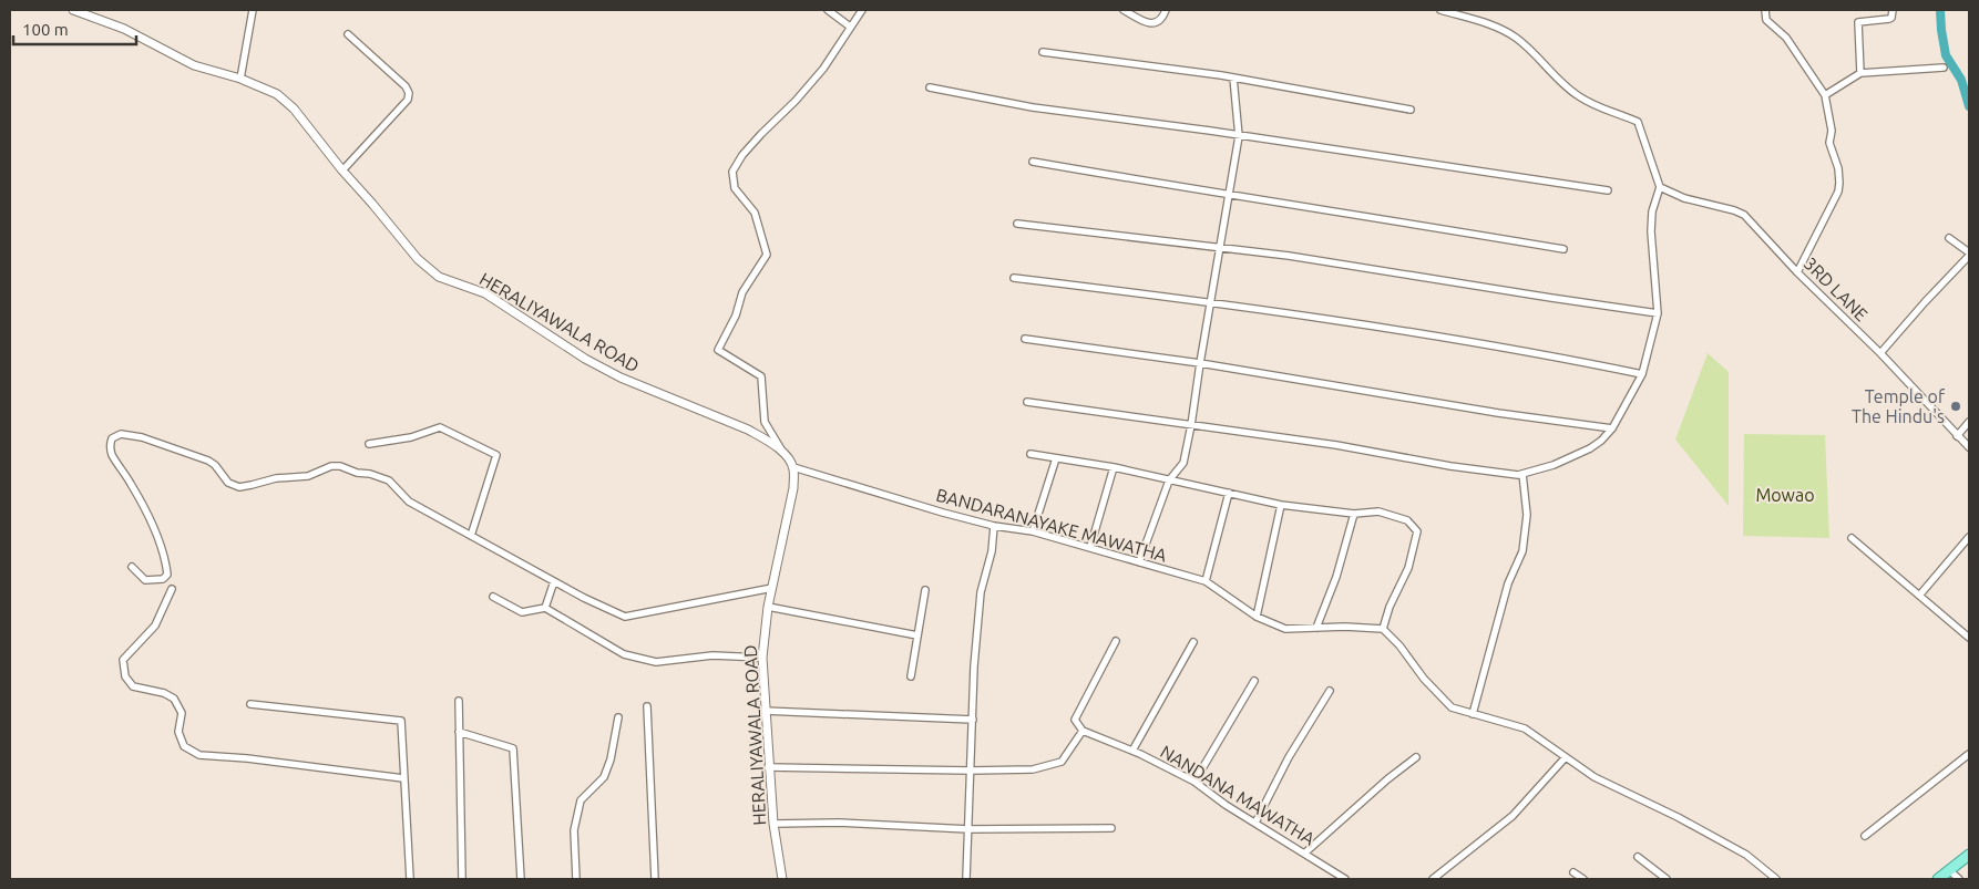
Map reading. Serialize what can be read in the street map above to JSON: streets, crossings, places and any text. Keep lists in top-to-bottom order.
{
  "streets": {
    "street": [
      "3RD LANE",
      "HERALIYAWALA ROAD",
      "BANDARANAYAKE MAWATHA",
      "NANDANA MAWATHA"
    ]
  },
  "crossings": [
    ["HERALIYAWALA ROAD", "BANDARANAYAKE MAWATHA"]
  ],
  "parks": ["Mowao"],
  "places": ["Temple of The Hindu's"],
  "scale_bar": "100 m"
}
